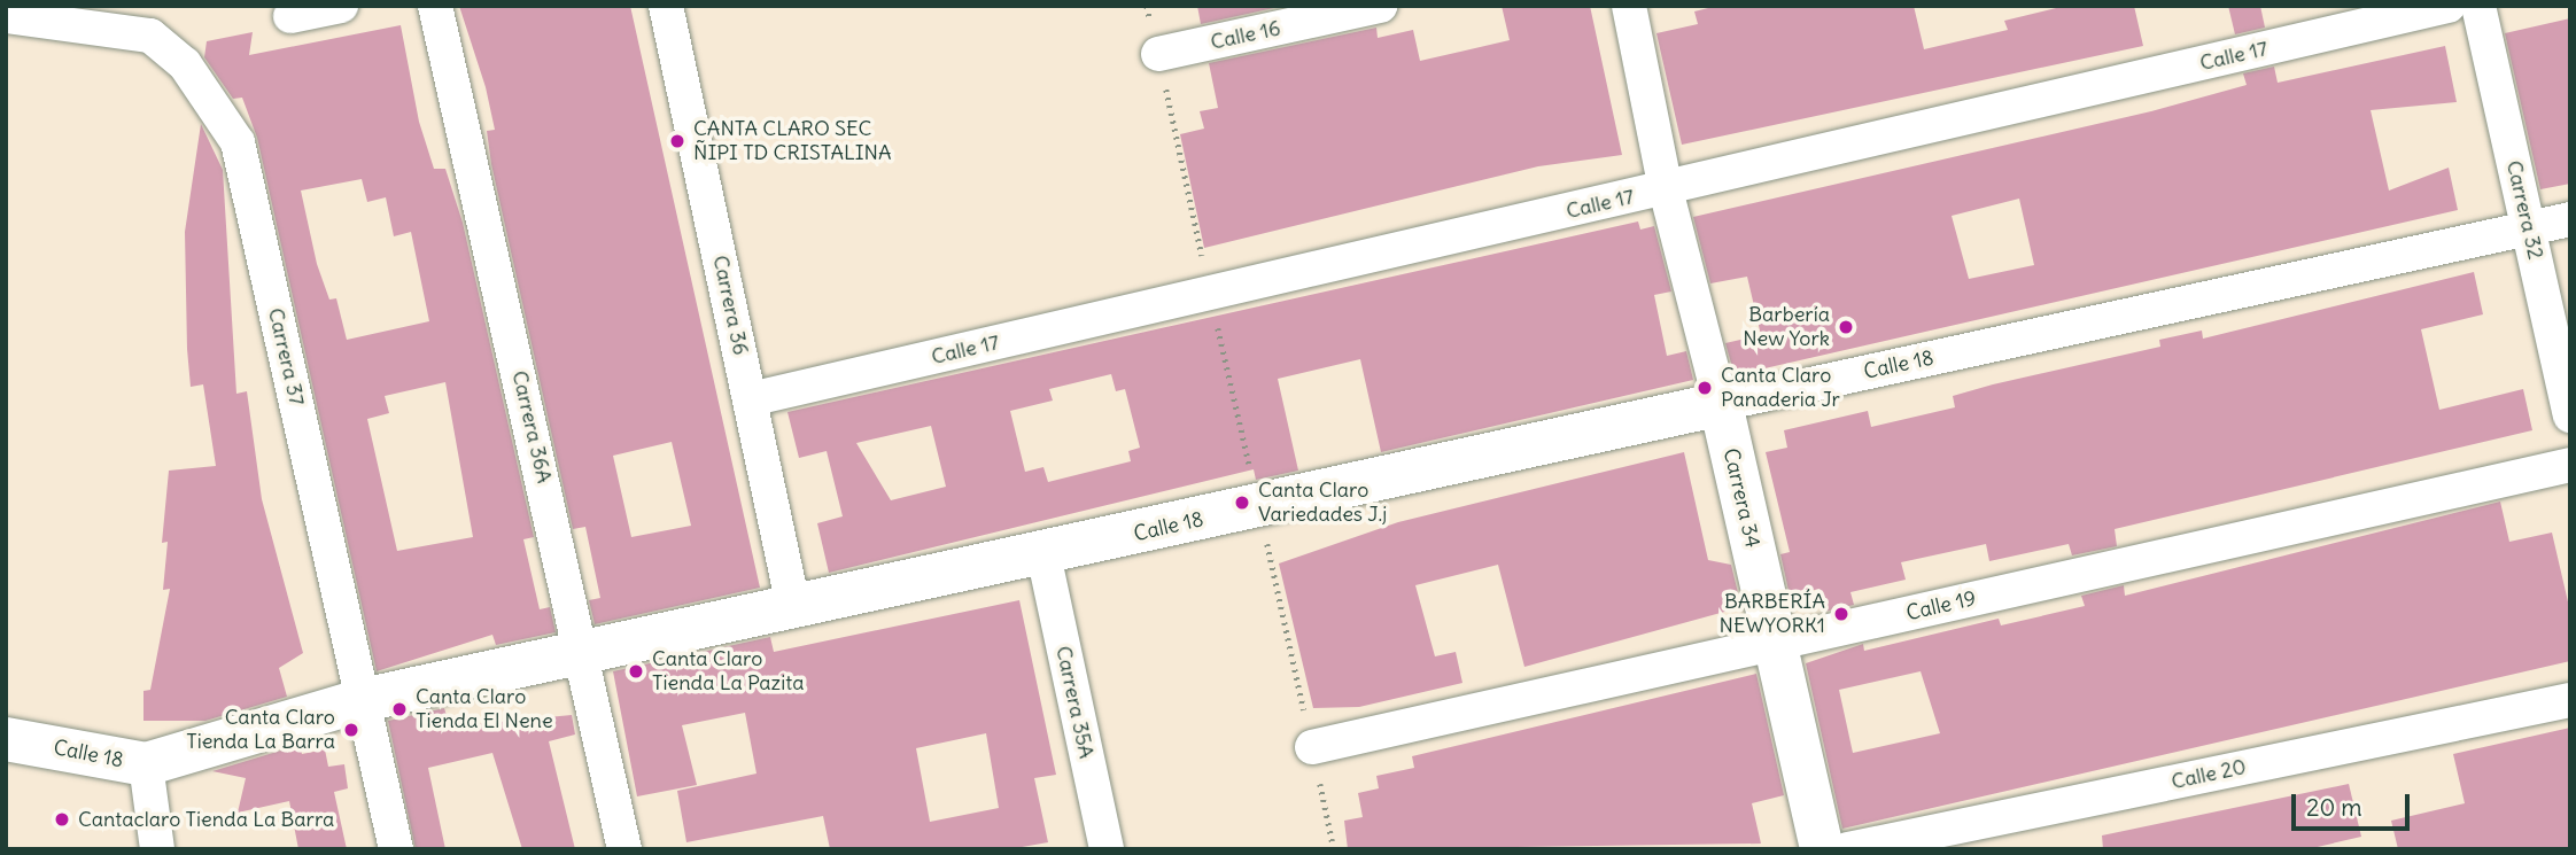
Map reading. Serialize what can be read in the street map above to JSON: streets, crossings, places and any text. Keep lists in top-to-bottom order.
{
  "streets": {
    "street": [
      "Calle 16",
      "Calle 17",
      "Carrera 32",
      "Carrera 36",
      "Carrera 37",
      "Calle 18",
      "Carrera 36A",
      "Carrera 34",
      "Calle 19",
      "Carrera 35A",
      "Calle 20"
    ]
  },
  "crossings": [
    ["Calle 17", "Carrera 36"],
    ["Calle 17", "Carrera 34"],
    ["Carrera 32", "Calle 18"],
    ["Carrera 36", "Calle 18"],
    ["Carrera 37", "Calle 18"],
    ["Calle 18", "Carrera 36A"],
    ["Calle 18", "Carrera 34"],
    ["Calle 18", "Carrera 35A"],
    ["Carrera 34", "Calle 19"]
  ],
  "places": [
    "CANTA CLARO SEC ÑIPI TD CRISTALINA",
    "Barbería New York",
    "Canta Claro Panaderia Jr",
    "Canta Claro Variedades J.j",
    "BARBERÍA NEWYORK1",
    "Canta Claro Tienda La Pazita",
    "Canta Claro Tienda El Nene",
    "Canta Claro Tienda La Barra",
    "Cantaclaro Tienda La Barra"
  ],
  "scale_bar": "20 m"
}
